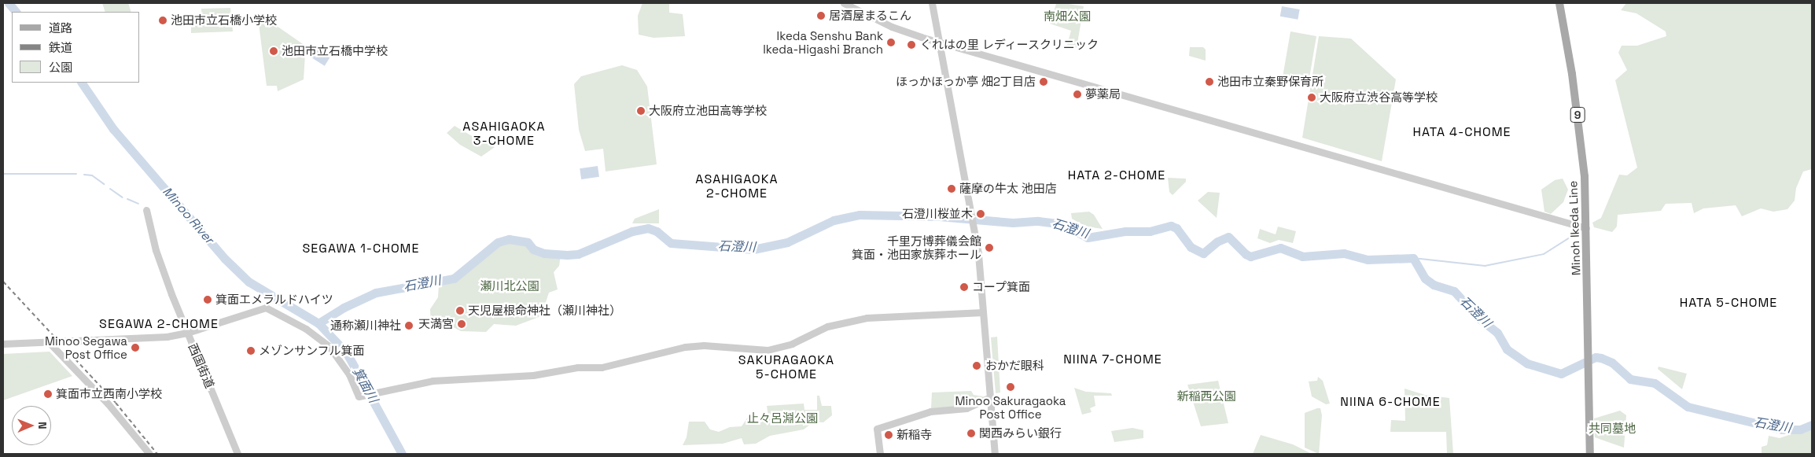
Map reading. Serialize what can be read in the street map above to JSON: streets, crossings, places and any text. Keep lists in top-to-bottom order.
{
  "streets": {
    "main road": ["9", "Minoh Ikeda Line"],
    "street": ["西国街道"]
  },
  "districts": [
    "ASAHIGAOKA 3-CHOME",
    "HATA 4-CHOME",
    "HATA 2-CHOME",
    "ASAHIGAOKA 2-CHOME",
    "SEGAWA 1-CHOME",
    "HATA 5-CHOME",
    "SEGAWA 2-CHOME",
    "NIINA 7-CHOME",
    "SAKURAGAOKA 5-CHOME",
    "NIINA 6-CHOME"
  ],
  "water": ["Minoo River", "石澄川", "箕面川"],
  "parks": [
    "南畑公園",
    "瀬川北公園",
    "新稲西公園",
    "止々呂淵公園",
    "共同墓地"
  ],
  "places": [
    "居酒屋まるこん",
    "池田市立石橋小学校",
    "Ikeda Senshu Bank Ikeda-Higashi Branch",
    "くれはの里 レディースクリニック",
    "池田市立石橋中学校",
    "ほっかほっか亭 畑2丁目店",
    "池田市立秦野保育所",
    "夢薬局",
    "大阪府立渋谷高等学校",
    "大阪府立池田高等学校",
    "薩摩の牛太 池田店",
    "石澄川桜並木",
    "千里万博葬儀会館 箕面・池田家族葬ホール",
    "コープ箕面",
    "箕面エメラルドハイツ",
    "天児屋根命神社（瀬川神社）",
    "天満宮",
    "通称瀬川神社",
    "Minoo Segawa Post Office",
    "メゾンサンフル箕面",
    "おかだ眼科",
    "Minoo Sakuragaoka Post Office",
    "箕面市立西南小学校",
    "関西みらい銀行",
    "新稲寺"
  ],
  "legend": ["道路", "鉄道", "公園"],
  "north": "right"
}
